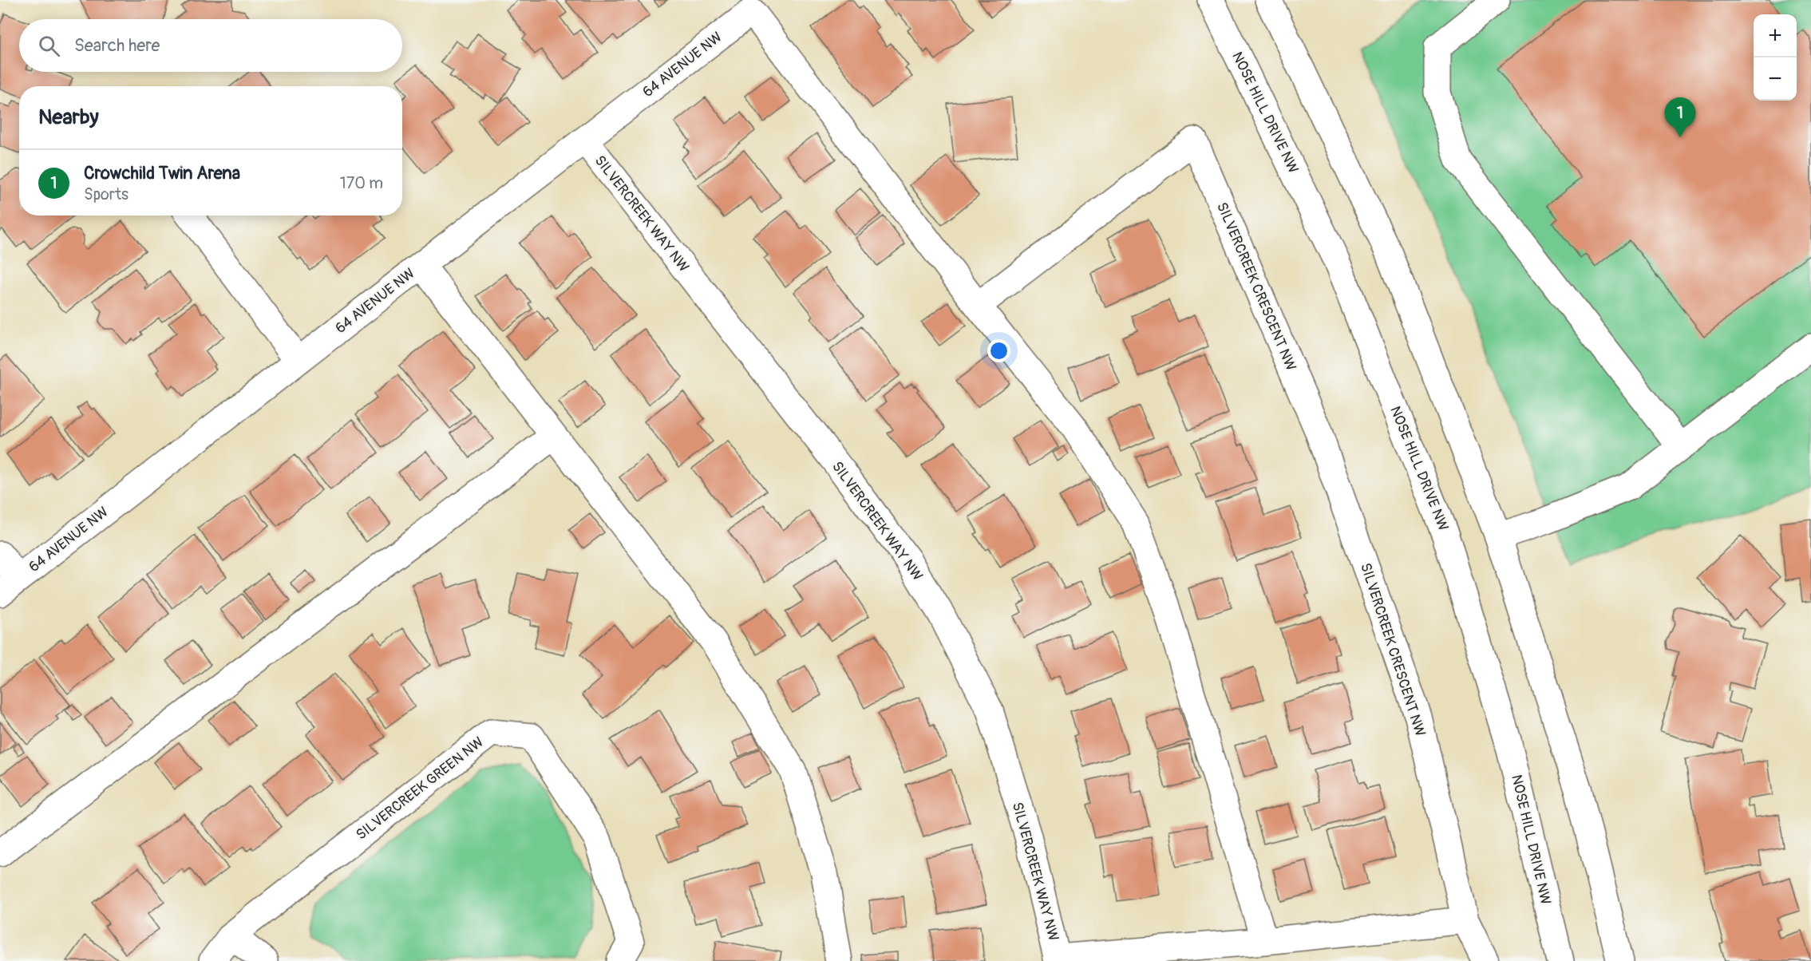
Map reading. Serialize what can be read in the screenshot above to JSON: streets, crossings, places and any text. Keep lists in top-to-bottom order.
{
  "streets": {
    "street": [
      "64 AVENUE NW",
      "NOSE HILL DRIVE NW",
      "SILVERCREEK WAY NW",
      "SILVERCREEK CRESCENT NW",
      "SILVERCREEK GREEN NW"
    ]
  },
  "crossings": [
    ["64 AVENUE NW", "SILVERCREEK WAY NW"],
    ["64 AVENUE NW", "SILVERCREEK CRESCENT NW"]
  ],
  "page": {
    "map_buttons": ["+", "−"],
    "search": "Search here",
    "heading": "Nearby",
    "pins": "1",
    "list": [
      {
        "mark": "1",
        "name": "Crowchild Twin Arena",
        "note": "Sports",
        "value": "170 m"
      }
    ]
  }
}
